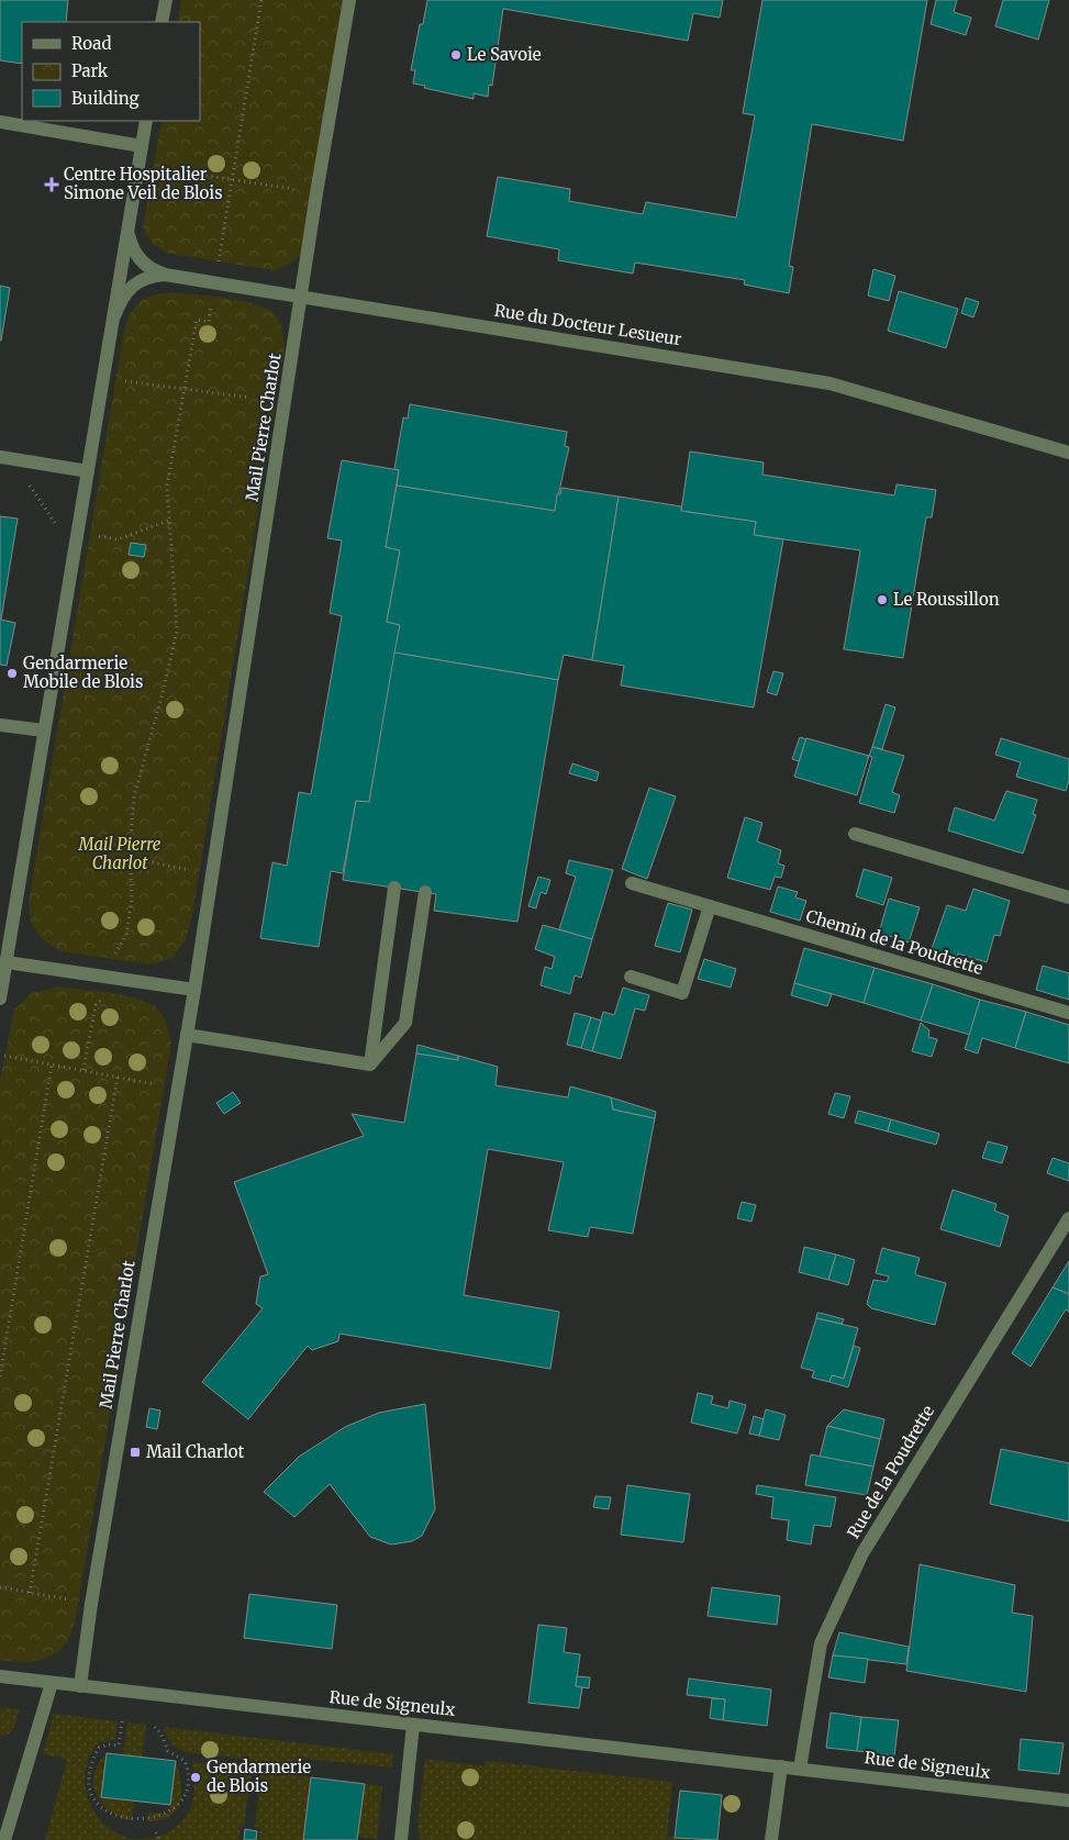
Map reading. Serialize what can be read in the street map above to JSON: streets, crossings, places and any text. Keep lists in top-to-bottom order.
{
  "streets": {
    "street": [
      "Rue du Docteur Lesueur",
      "Mail Pierre Charlot",
      "Chemin de la Poudrette",
      "Rue de la Poudrette",
      "Rue de Signeulx"
    ]
  },
  "crossings": [
    ["Rue du Docteur Lesueur", "Mail Pierre Charlot"],
    ["Mail Pierre Charlot", "Rue de Signeulx"],
    ["Rue de la Poudrette", "Rue de Signeulx"]
  ],
  "parks": ["Mail Pierre Charlot"],
  "places": {
    "other": [
      "Le Savoie",
      "Le Roussillon",
      "Gendarmerie Mobile de Blois",
      "Gendarmerie de Blois"
    ],
    "health": ["Centre Hospitalier Simone Veil de Blois"],
    "transit": ["Mail Charlot"]
  },
  "legend": ["Road", "Park", "Building"]
}
